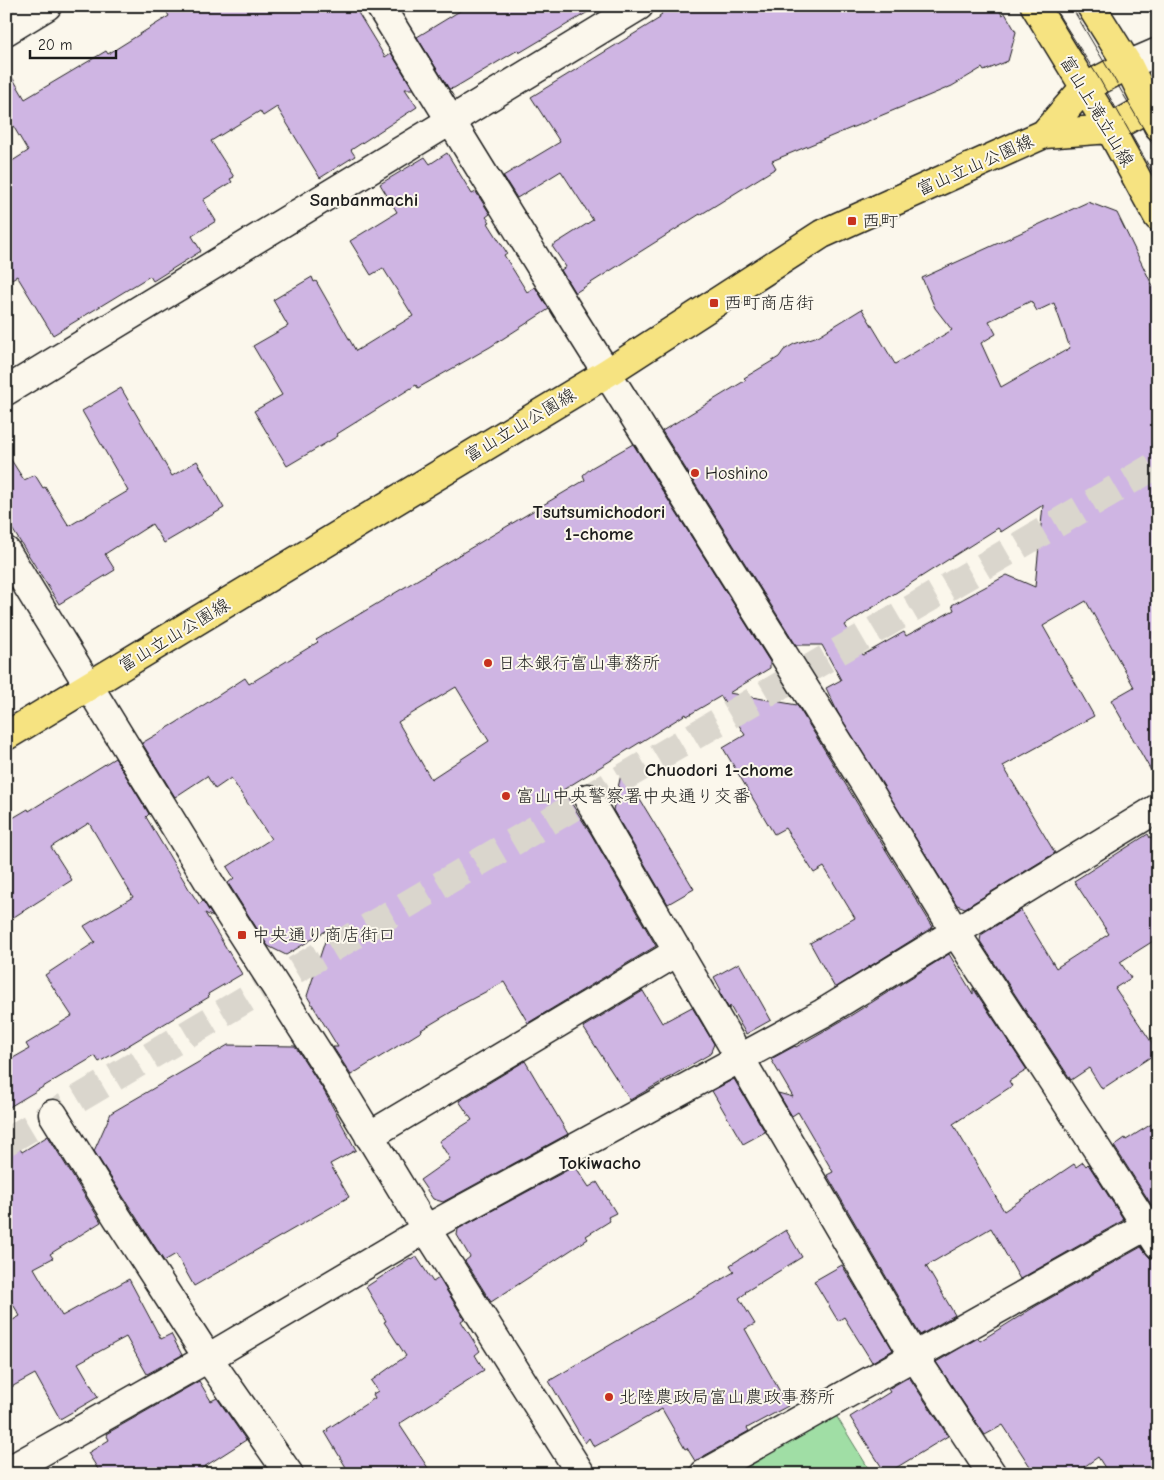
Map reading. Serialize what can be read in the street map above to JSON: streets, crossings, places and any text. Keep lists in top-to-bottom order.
{
  "streets": {
    "main road": ["富山上滝立山線", "富山立山公園線"]
  },
  "crossings": [
    ["富山上滝立山線", "富山立山公園線"]
  ],
  "districts": [
    "Sanbanmachi",
    "Tsutsumichodori 1-chome",
    "Chuodori 1-chome",
    "Tokiwacho"
  ],
  "places": {
    "transit": ["西町", "西町商店街", "中央通り商店街口"],
    "other": [
      "Hoshino",
      "日本銀行富山事務所",
      "富山中央警察署中央通り交番",
      "北陸農政局富山農政事務所"
    ]
  },
  "scale_bar": "20 m"
}
